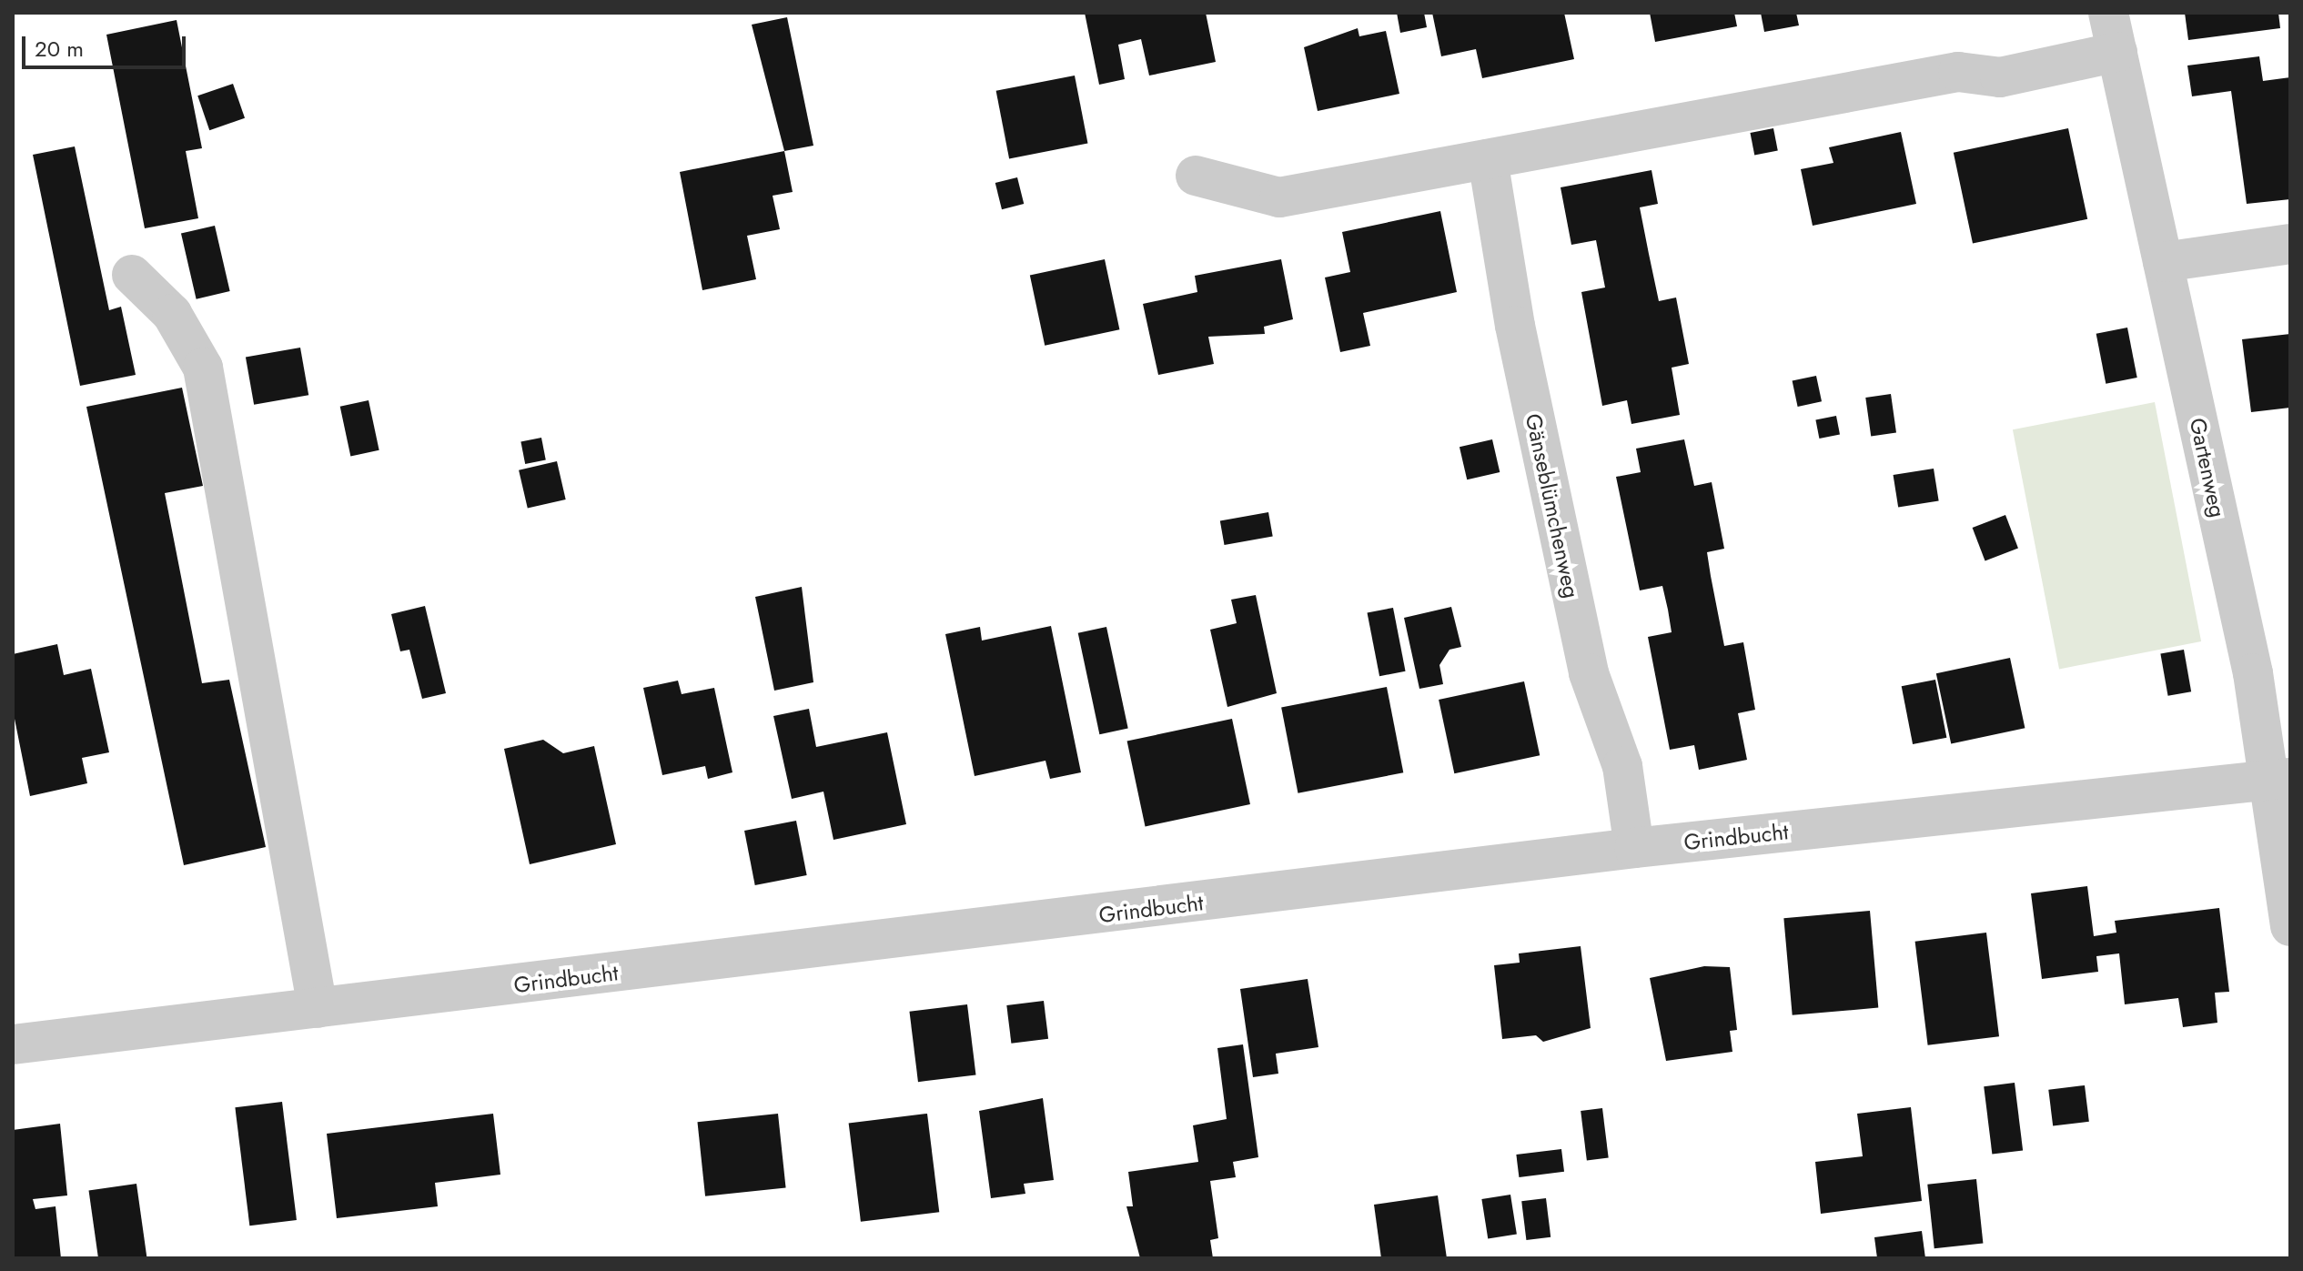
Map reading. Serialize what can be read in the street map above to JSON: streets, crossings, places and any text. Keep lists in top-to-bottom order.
{
  "streets": {
    "street": ["Gartenweg", "Gänseblümchenweg", "Grindbucht"]
  },
  "crossings": [
    ["Gartenweg", "Grindbucht"],
    ["Gänseblümchenweg", "Grindbucht"]
  ],
  "scale_bar": "20 m"
}
